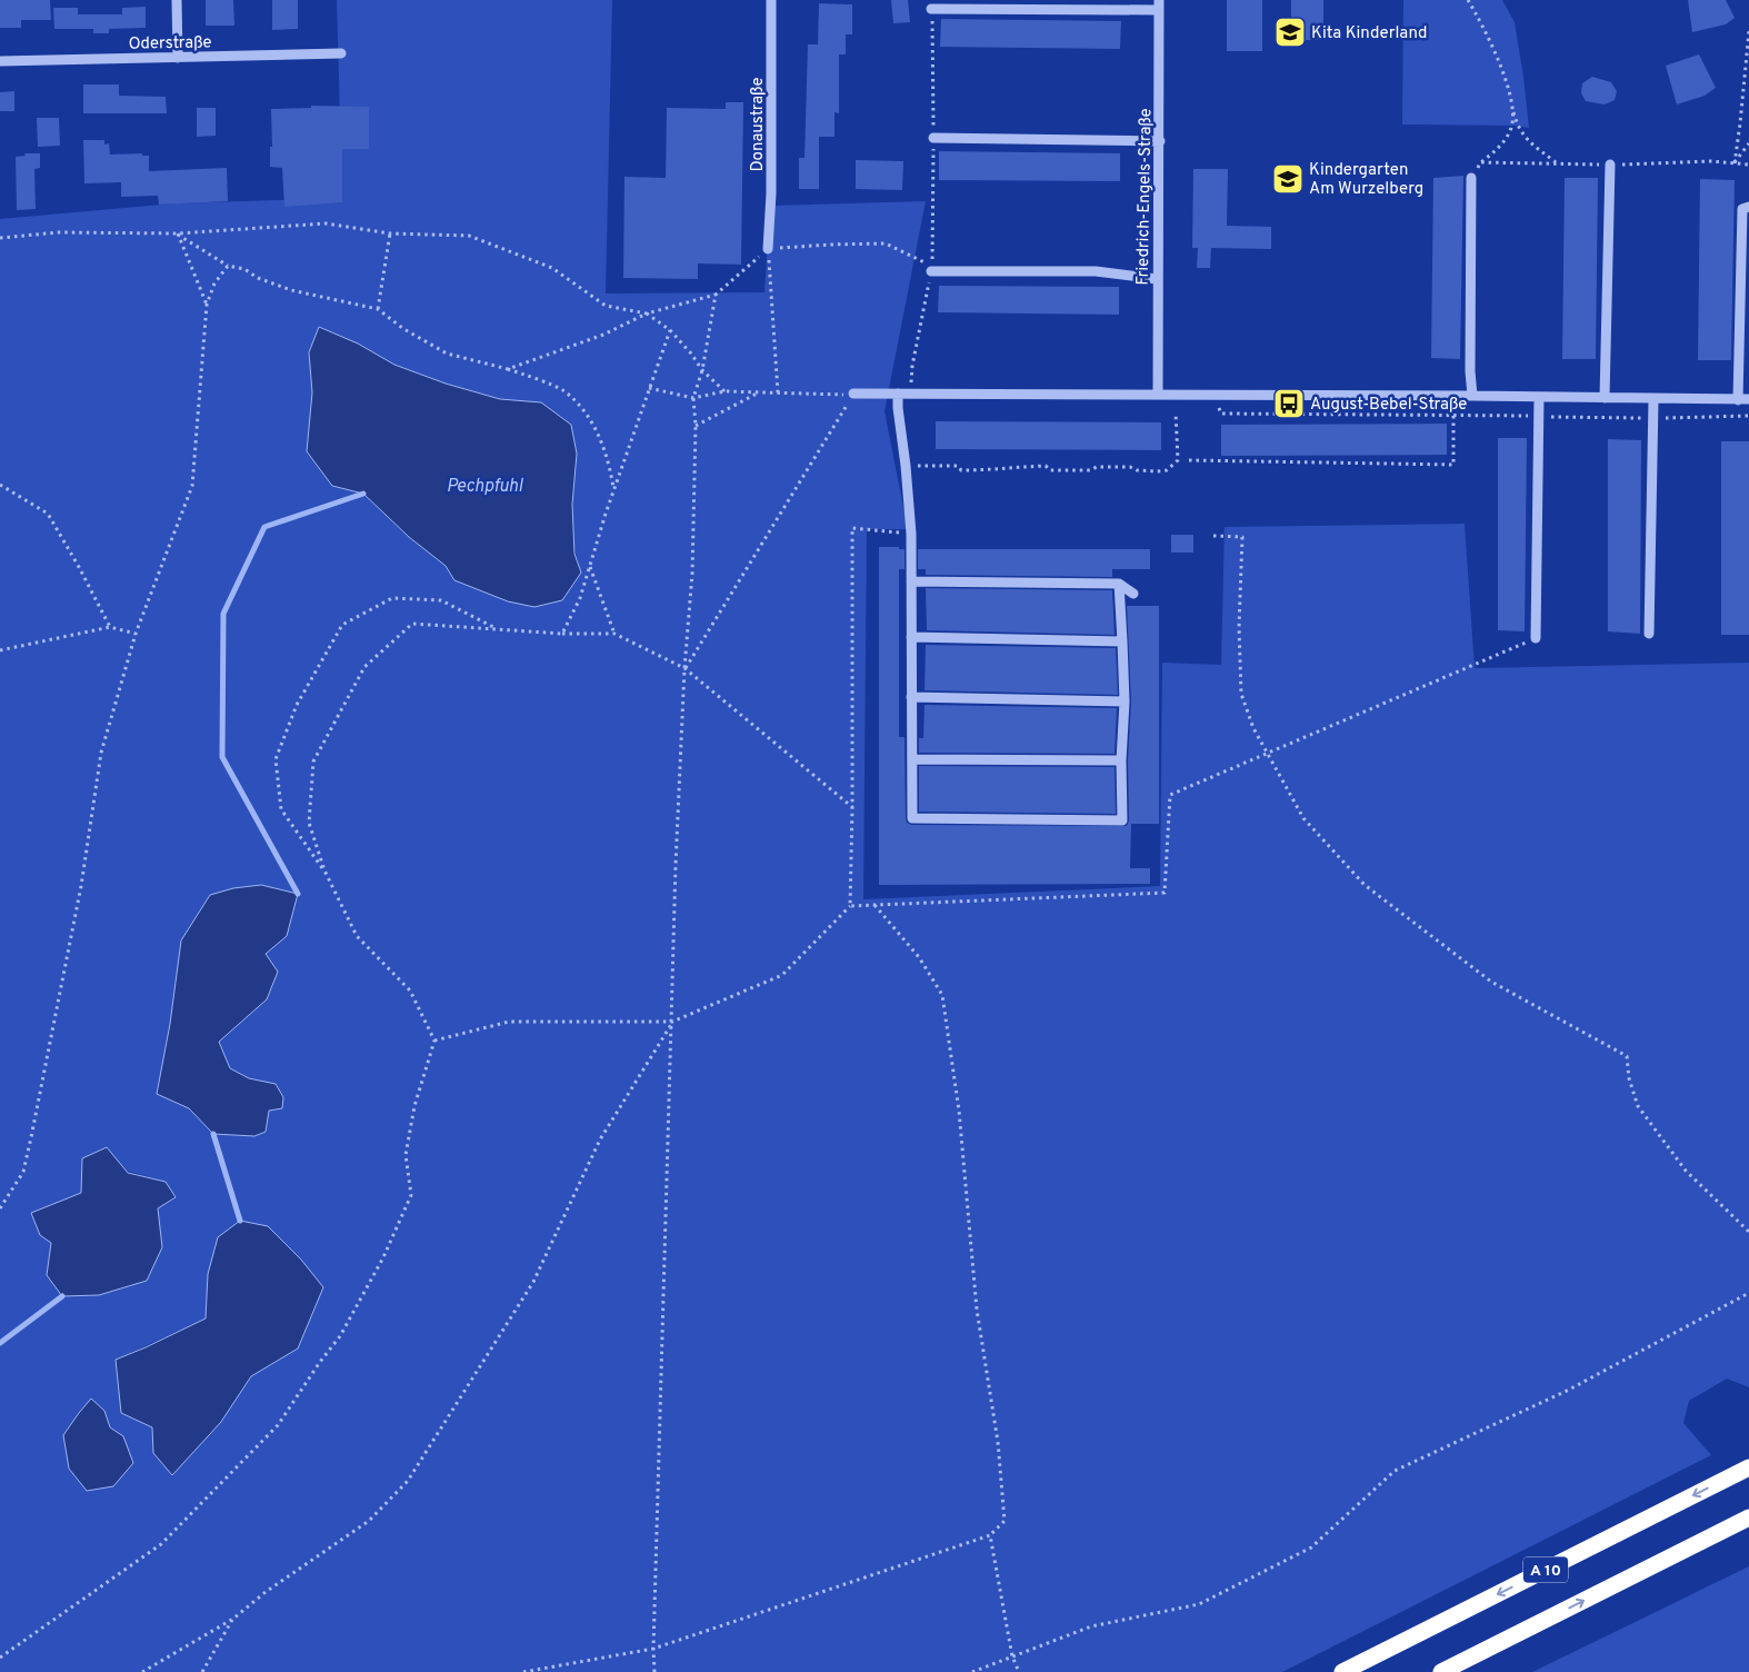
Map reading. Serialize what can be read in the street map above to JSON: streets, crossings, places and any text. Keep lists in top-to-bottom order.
{
  "streets": {
    "highway": ["A 10"],
    "street": ["Oderstraße", "Donaustraße", "Friedrich-Engels-Straße"]
  },
  "water": ["Pechpfuhl"],
  "places": {
    "school or university": ["Kita Kinderland", "Kindergarten Am Wurzelberg"],
    "bus stop": ["August-Bebel-Straße"]
  }
}
